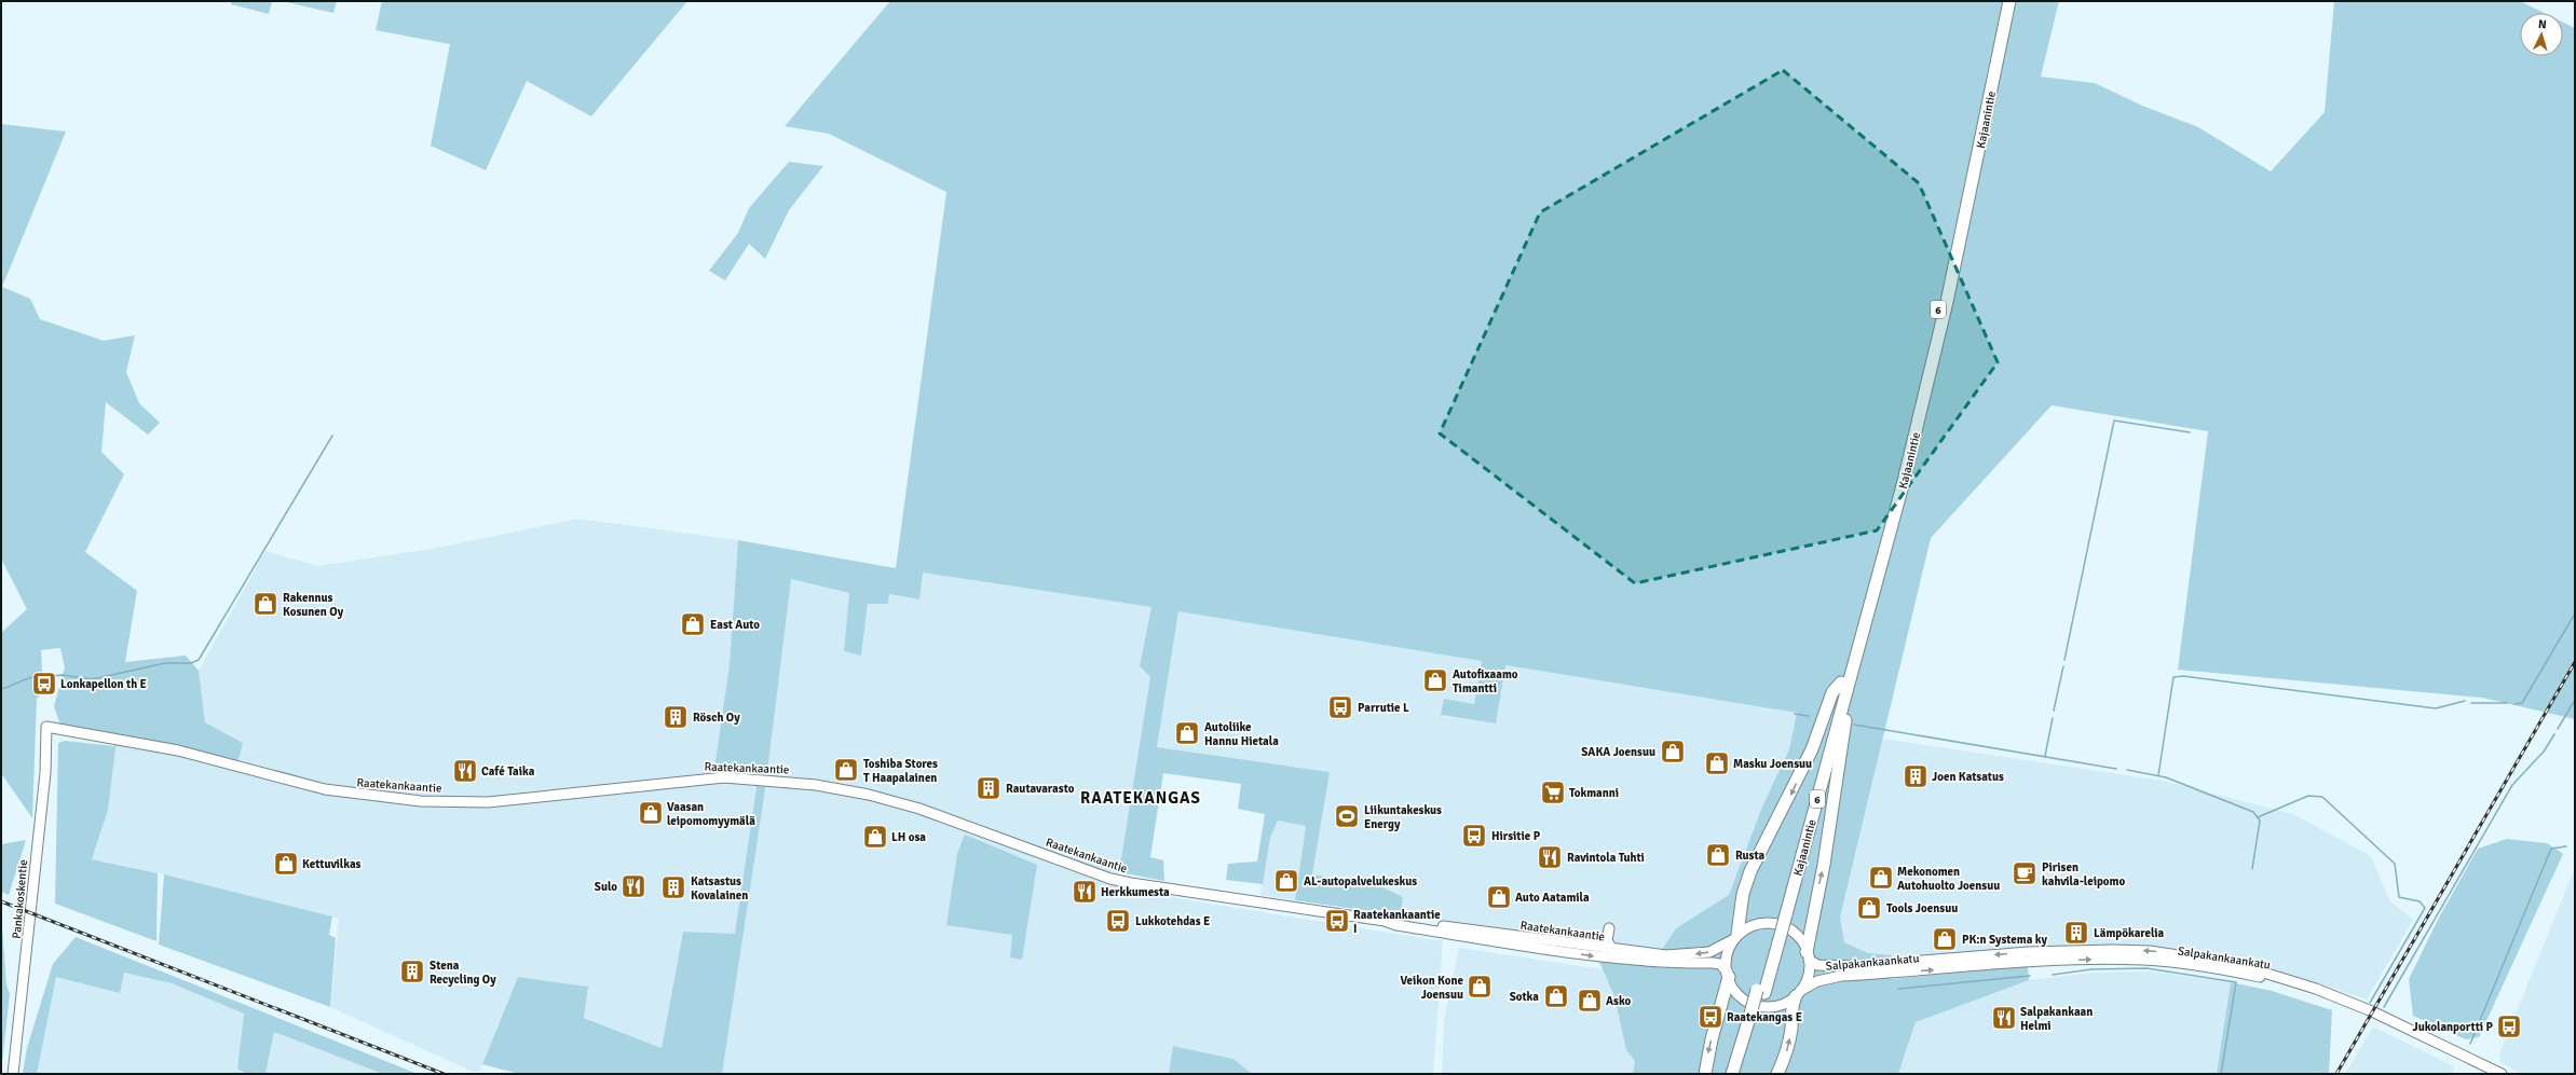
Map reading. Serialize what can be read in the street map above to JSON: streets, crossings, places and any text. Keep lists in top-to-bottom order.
{
  "streets": {
    "highway": ["Kajaanintie", "6"],
    "main road": ["Raatekankaantie", "Pankakoskentie", "Salpakankaankatu"]
  },
  "crossings": [
    ["Kajaanintie", "6"],
    ["Raatekankaantie", "Pankakoskentie"],
    ["Raatekankaantie", "Salpakankaankatu"]
  ],
  "districts": ["RAATEKANGAS"],
  "places": {
    "shop": [
      "Rakennus Kosunen Oy",
      "East Auto",
      "Autofixaamo Timantti",
      "Autoliike Hannu Hietala",
      "SAKA Joensuu",
      "Masku Joensuu",
      "Toshiba Stores T Haapalainen",
      "Vaasan leipomomyymälä",
      "LH osa",
      "Rusta",
      "Kettuvilkas",
      "Mekonomen Autohuolto Joensuu",
      "AL-autopalvelukeskus",
      "Auto Aatamila",
      "Tools Joensuu",
      "PK:n Systema ky",
      "Veikon Kone Joensuu",
      "Sotka",
      "Asko"
    ],
    "bus stop": [
      "Lonkapellon th E",
      "Parrutie L",
      "Hirsitie P",
      "Lukkotehdas E",
      "Raatekankaantie I",
      "Raatekangas E",
      "Jukolanportti P"
    ],
    "building": [
      "Rösch Oy",
      "Joen Katsatus",
      "Rautavarasto",
      "Katsastus Kovalainen",
      "Lämpökarelia",
      "Stena Recycling Oy"
    ],
    "restaurant": [
      "Café Taika",
      "Ravintola Tuhti",
      "Sulo",
      "Herkkumesta",
      "Salpakankaan Helmi"
    ],
    "supermarket": ["Tokmanni"],
    "sports": ["Liikuntakeskus Energy"],
    "cafe": ["Pirisen kahvila-leipomo"]
  },
  "north": "top"
}
